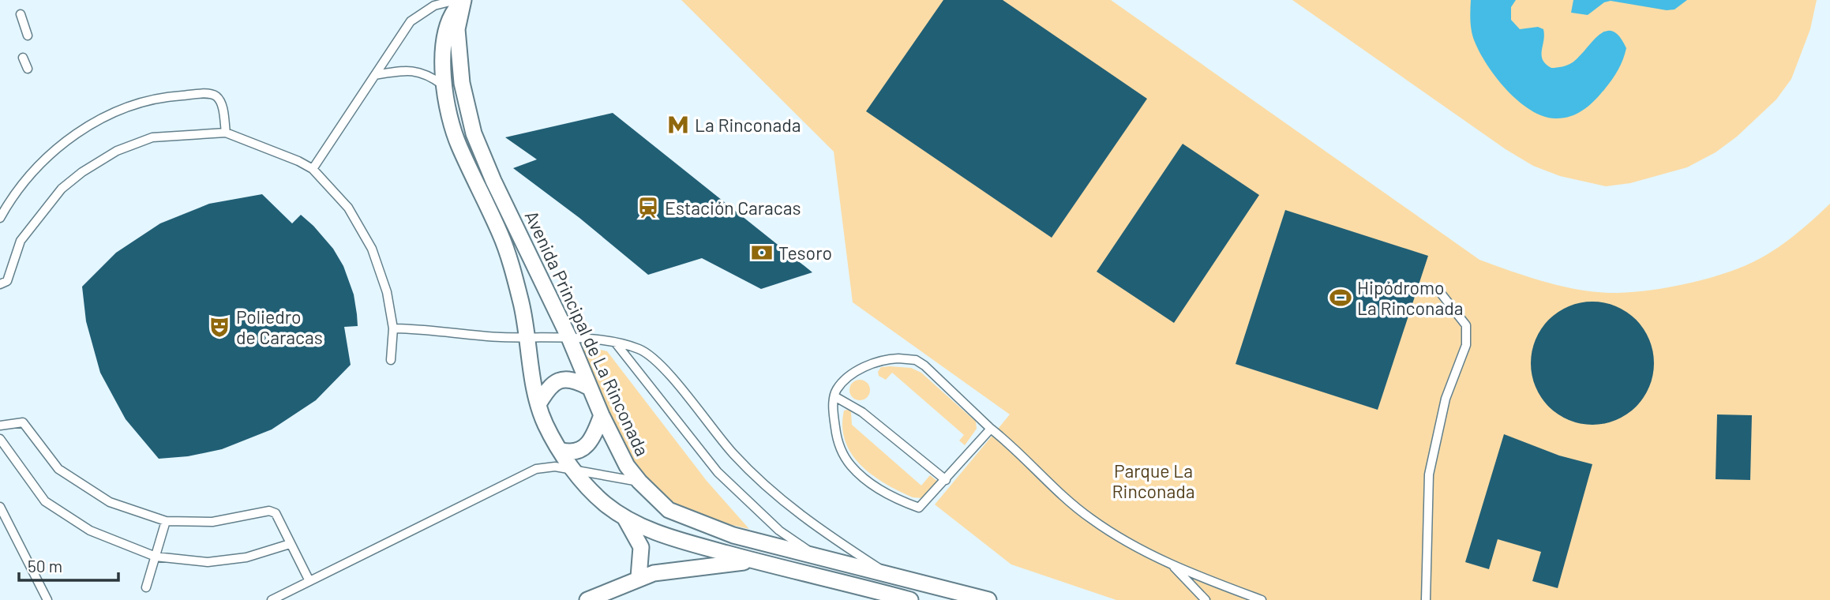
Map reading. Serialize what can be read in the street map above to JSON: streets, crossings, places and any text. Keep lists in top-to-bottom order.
{
  "streets": {
    "street": ["Avenida Principal de La Rinconada"]
  },
  "parks": ["Parque La Rinconada"],
  "places": {
    "metro station": ["La Rinconada"],
    "station": ["Estación Caracas"],
    "bank": ["Tesoro"],
    "sports": ["Hipódromo La Rinconada"],
    "theatre": ["Poliedro de Caracas"]
  },
  "scale_bar": "50 m"
}
